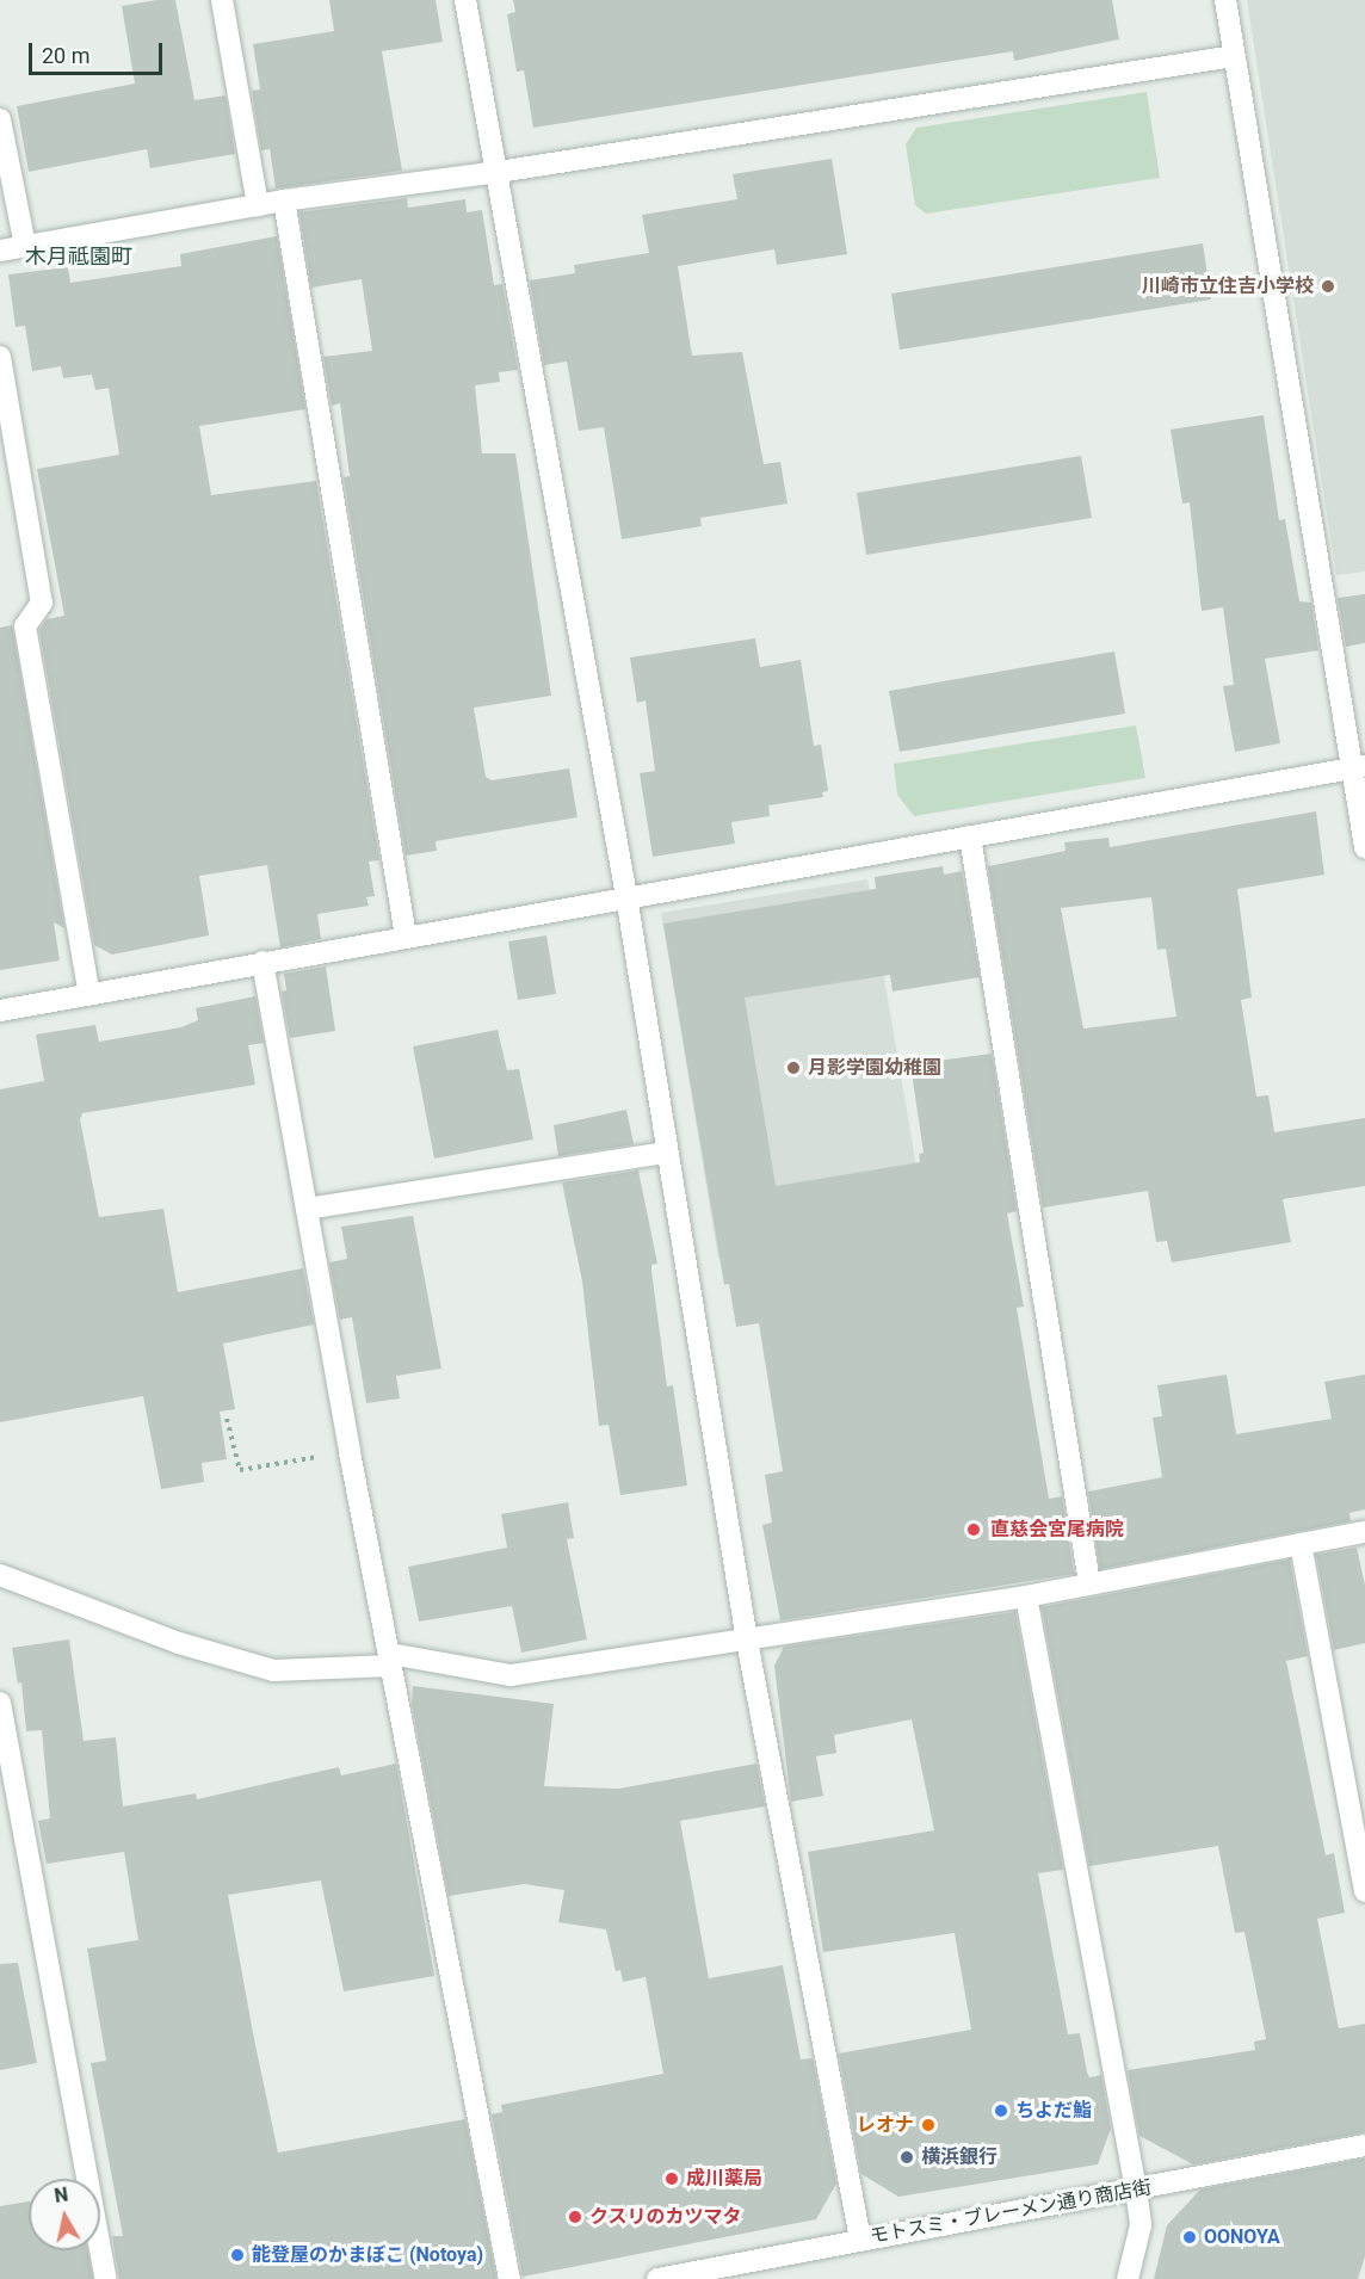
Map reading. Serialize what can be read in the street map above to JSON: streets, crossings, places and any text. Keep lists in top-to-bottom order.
{
  "streets": {
    "street": ["モトスミ・ブレーメン通り商店街"]
  },
  "districts": ["木月祗園町"],
  "places": [
    "川崎市立住吉小学校",
    "月影学園幼稚園",
    "直慈会宮尾病院",
    "ちよだ鮨",
    "レオナ",
    "横浜銀行",
    "成川薬局",
    "クスリのカツマタ",
    "OONOYA",
    "能登屋のかまぼこ (Notoya)"
  ],
  "scale_bar": "20 m",
  "north": "top"
}
